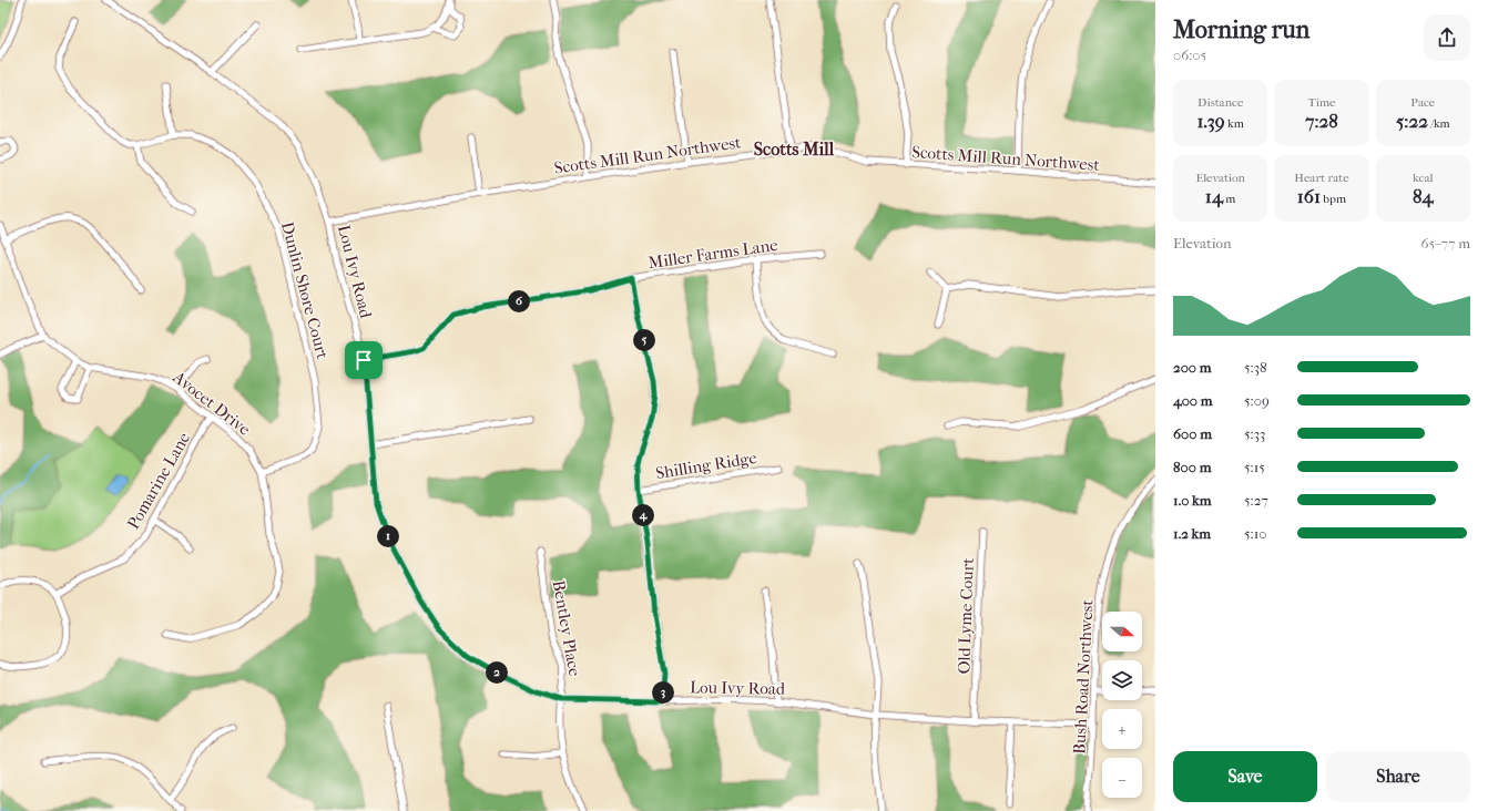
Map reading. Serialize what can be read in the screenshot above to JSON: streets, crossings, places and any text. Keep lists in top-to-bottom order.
{
  "streets": {
    "street": [
      "Scotts Mill Run Northwest",
      "Miller Farms Lane",
      "Lou Ivy Road",
      "Dunlin Shore Court",
      "Avocet Drive",
      "Shilling Ridge",
      "Pomarine Lane",
      "Old Lyme Court",
      "Bentley Place",
      "Bush Road Northwest"
    ]
  },
  "crossings": [
    ["Scotts Mill Run Northwest", "Lou Ivy Road"],
    ["Miller Farms Lane", "Lou Ivy Road"],
    ["Lou Ivy Road", "Old Lyme Court"],
    ["Lou Ivy Road", "Bentley Place"],
    ["Lou Ivy Road", "Bush Road Northwest"],
    ["Dunlin Shore Court", "Avocet Drive"],
    ["Avocet Drive", "Pomarine Lane"]
  ],
  "districts": ["Scotts Mill"],
  "north": "right",
  "page": {
    "heading": ["Morning run", "06:05"],
    "stats": [
      ["Distance", "1.39 km"],
      ["Time", "7:28"],
      ["Pace", "5:22 /km"],
      ["Elevation", "14 m"],
      ["Heart rate", "161 bpm"],
      ["kcal", "84"]
    ],
    "chart": ["Elevation", "65–77 m"],
    "pins": [
      "6",
      "5",
      "4",
      "1",
      "2",
      "3"
    ],
    "list": [
      {
        "name": "200 m",
        "note": "5:38"
      },
      {
        "name": "400 m",
        "note": "5:09"
      },
      {
        "name": "600 m",
        "note": "5:33"
      },
      {
        "name": "800 m",
        "note": "5:15"
      },
      {
        "name": "1.0 km",
        "note": "5:27"
      },
      {
        "name": "1.2 km",
        "note": "5:10"
      }
    ],
    "map_buttons": ["+", "−"],
    "buttons": ["Save", "Share"]
  }
}
